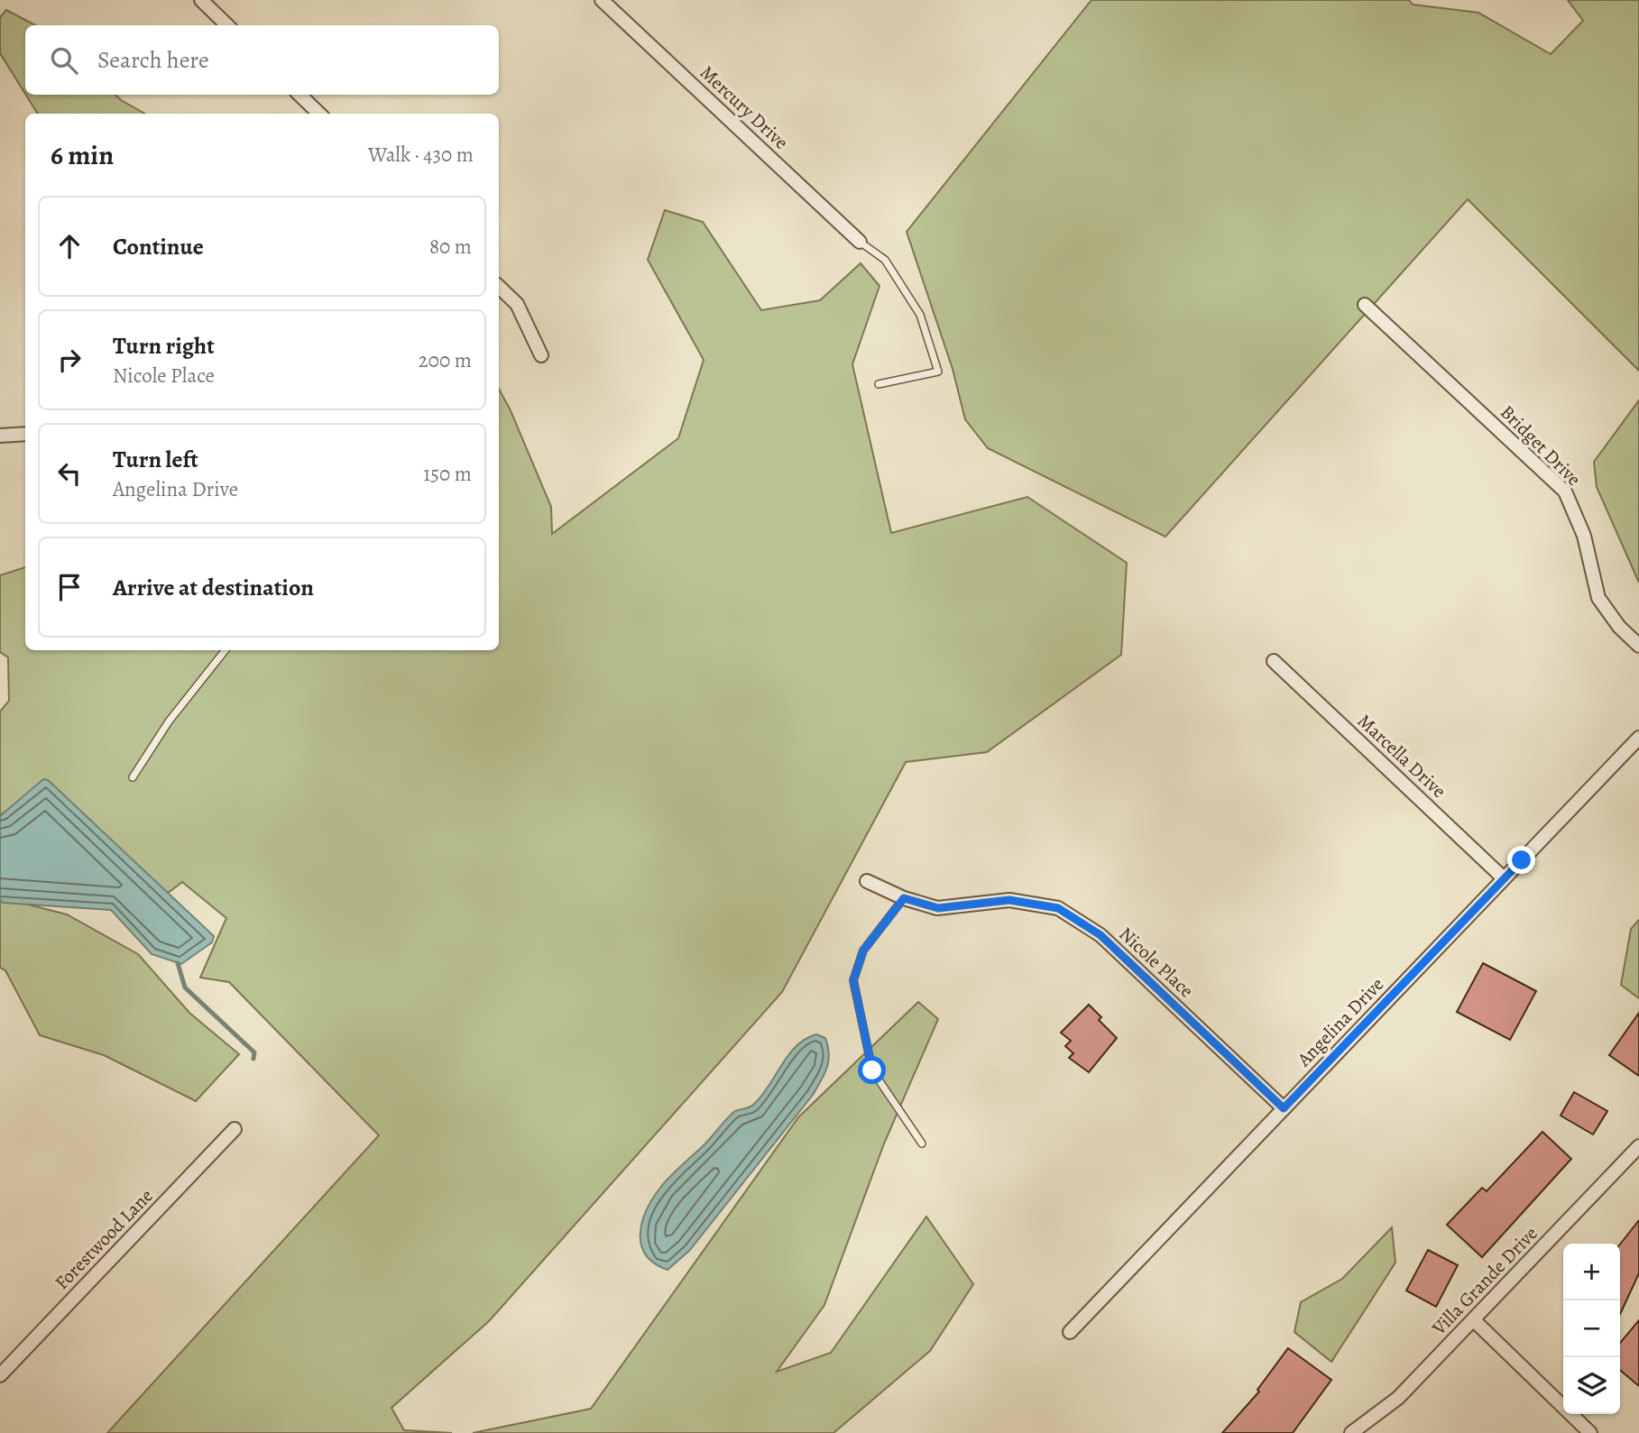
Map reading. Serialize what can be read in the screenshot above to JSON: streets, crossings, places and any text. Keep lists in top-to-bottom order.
{
  "streets": {
    "street": [
      "Mercury Drive",
      "Bridget Drive",
      "Marcella Drive",
      "Nicole Place",
      "Angelina Drive",
      "Forestwood Lane",
      "Villa Grande Drive"
    ]
  },
  "crossings": [
    ["Marcella Drive", "Angelina Drive"],
    ["Nicole Place", "Angelina Drive"]
  ],
  "page": {
    "search": "Search here",
    "heading": ["6 min", "Walk · 430 m"],
    "list": [
      ["Continue", "80 m"],
      ["Turn right", "Nicole Place", "200 m"],
      ["Turn left", "Angelina Drive", "150 m"],
      "Arrive at destination"
    ],
    "map_buttons": ["+", "−"]
  }
}
